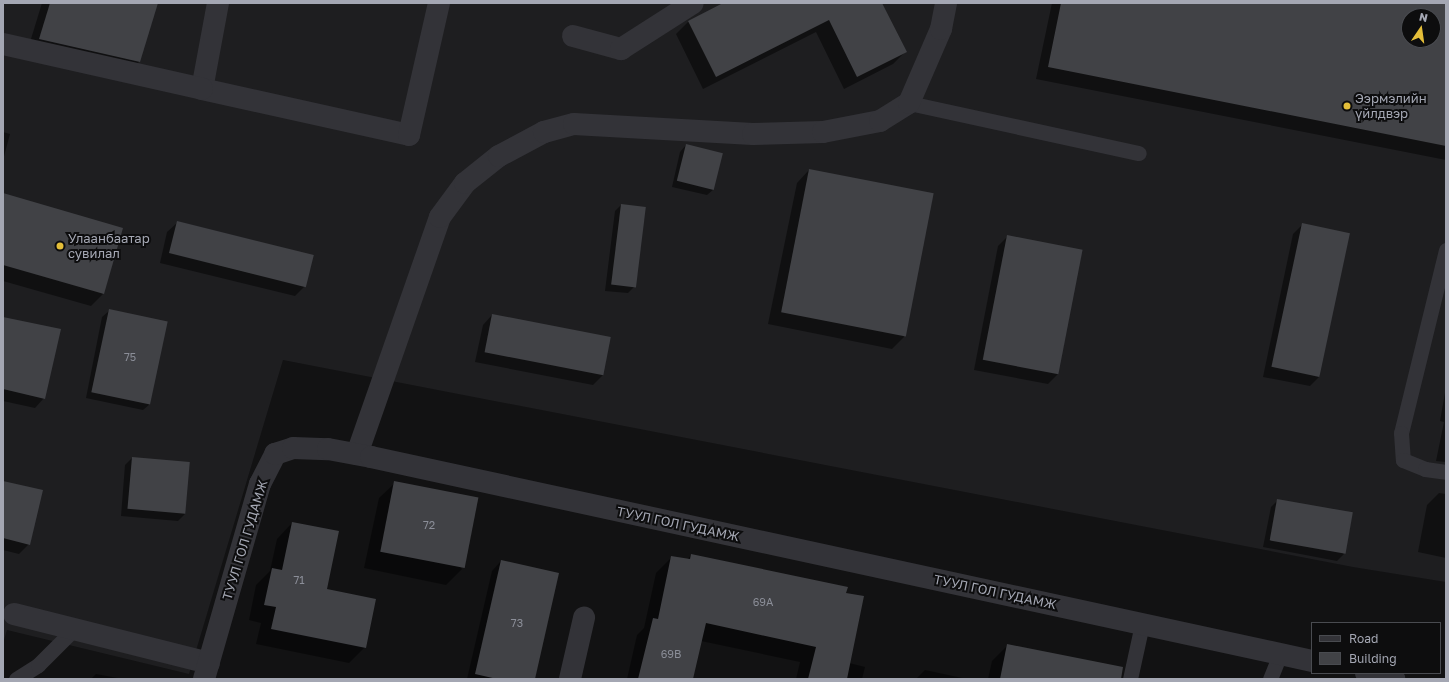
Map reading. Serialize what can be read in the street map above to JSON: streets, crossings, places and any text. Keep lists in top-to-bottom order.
{
  "streets": {
    "street": ["ТУУЛ ГОЛ ГУДАМЖ"]
  },
  "places": ["Ээрмэлийн үйлдвэр", "Улаанбаатар сувилал"],
  "house_numbers": [
    "75",
    "72",
    "71",
    "69А",
    "73",
    "69В"
  ],
  "legend": ["Road", "Building"],
  "north": "top"
}
